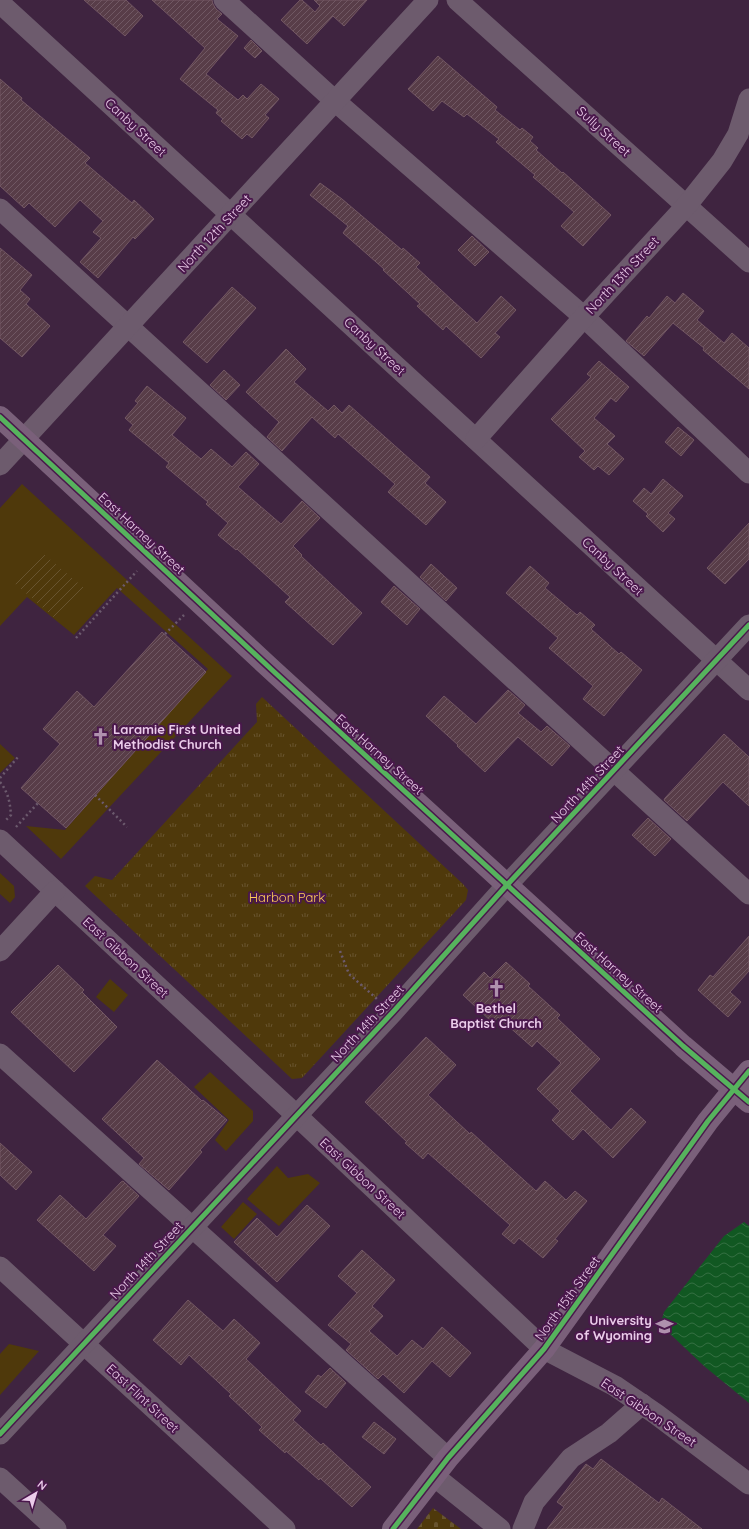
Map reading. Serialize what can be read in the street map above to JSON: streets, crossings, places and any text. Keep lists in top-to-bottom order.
{
  "streets": {
    "main road": ["East Harney Street", "North 15th Street"],
    "street": [
      "Canby Street",
      "Sully Street",
      "North 12th Street",
      "North 13th Street",
      "North 14th Street",
      "East Gibbon Street",
      "East Flint Street"
    ]
  },
  "crossings": [
    ["Canby Street", "North 12th Street"],
    ["Canby Street", "North 13th Street"],
    ["Canby Street", "North 14th Street"],
    ["Sully Street", "North 13th Street"],
    ["North 12th Street", "East Harney Street"],
    ["East Harney Street", "North 14th Street"],
    ["East Harney Street", "North 15th Street"],
    ["North 14th Street", "East Gibbon Street"],
    ["North 14th Street", "East Flint Street"],
    ["East Gibbon Street", "North 15th Street"]
  ],
  "parks": ["Harbon Park"],
  "places": {
    "church": ["Laramie First United Methodist Church", "Bethel Baptist Church"],
    "school or university": ["University of Wyoming"]
  },
  "north": "top right"
}
